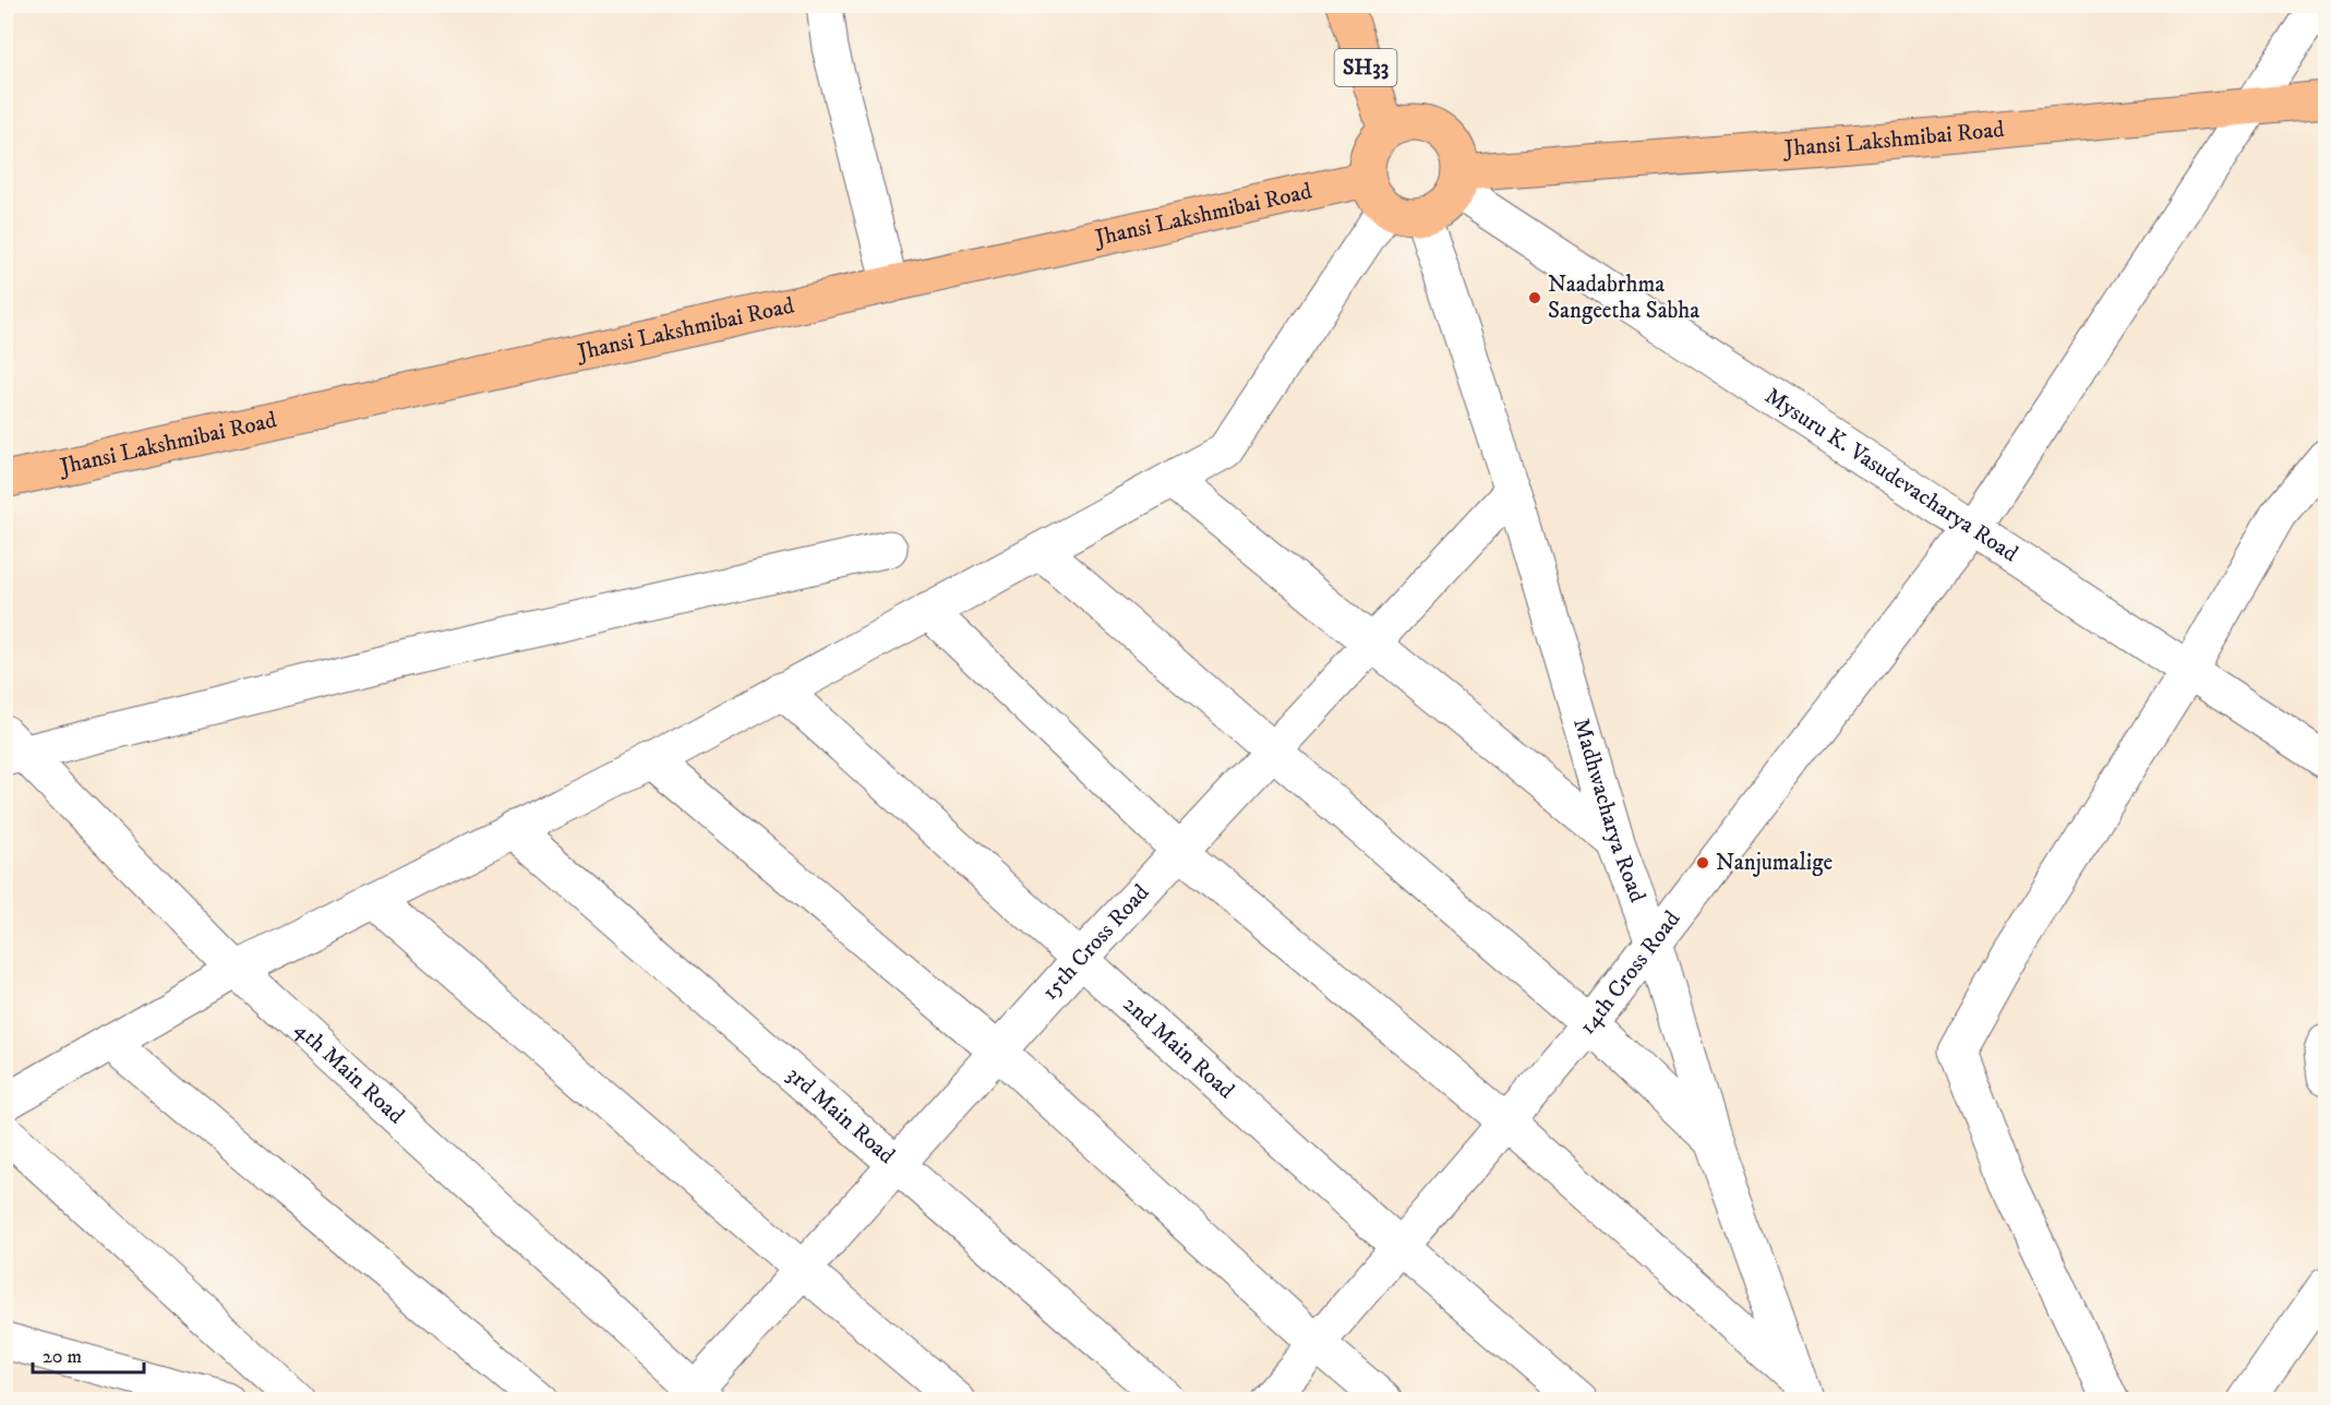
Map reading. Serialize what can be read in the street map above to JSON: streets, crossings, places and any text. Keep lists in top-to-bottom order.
{
  "streets": {
    "main road": ["SH33", "Jhansi Lakshmibai Road"],
    "street": [
      "Mysuru K. Vasudevacharya Road",
      "Madhwacharya Road",
      "15th Cross Road",
      "14th Cross Road",
      "2nd Main Road",
      "4th Main Road",
      "3rd Main Road"
    ]
  },
  "crossings": [
    ["SH33", "Jhansi Lakshmibai Road"],
    ["SH33", "Mysuru K. Vasudevacharya Road"],
    ["SH33", "Madhwacharya Road"],
    ["Jhansi Lakshmibai Road", "Mysuru K. Vasudevacharya Road"],
    ["Jhansi Lakshmibai Road", "Madhwacharya Road"],
    ["Jhansi Lakshmibai Road", "14th Cross Road"],
    ["Mysuru K. Vasudevacharya Road", "Madhwacharya Road"],
    ["Mysuru K. Vasudevacharya Road", "14th Cross Road"],
    ["Madhwacharya Road", "15th Cross Road"],
    ["Madhwacharya Road", "14th Cross Road"],
    ["15th Cross Road", "2nd Main Road"],
    ["15th Cross Road", "4th Main Road"],
    ["15th Cross Road", "3rd Main Road"],
    ["14th Cross Road", "2nd Main Road"]
  ],
  "places": ["Naadabrhma Sangeetha Sabha", "Nanjumalige"],
  "scale_bar": "20 m"
}
